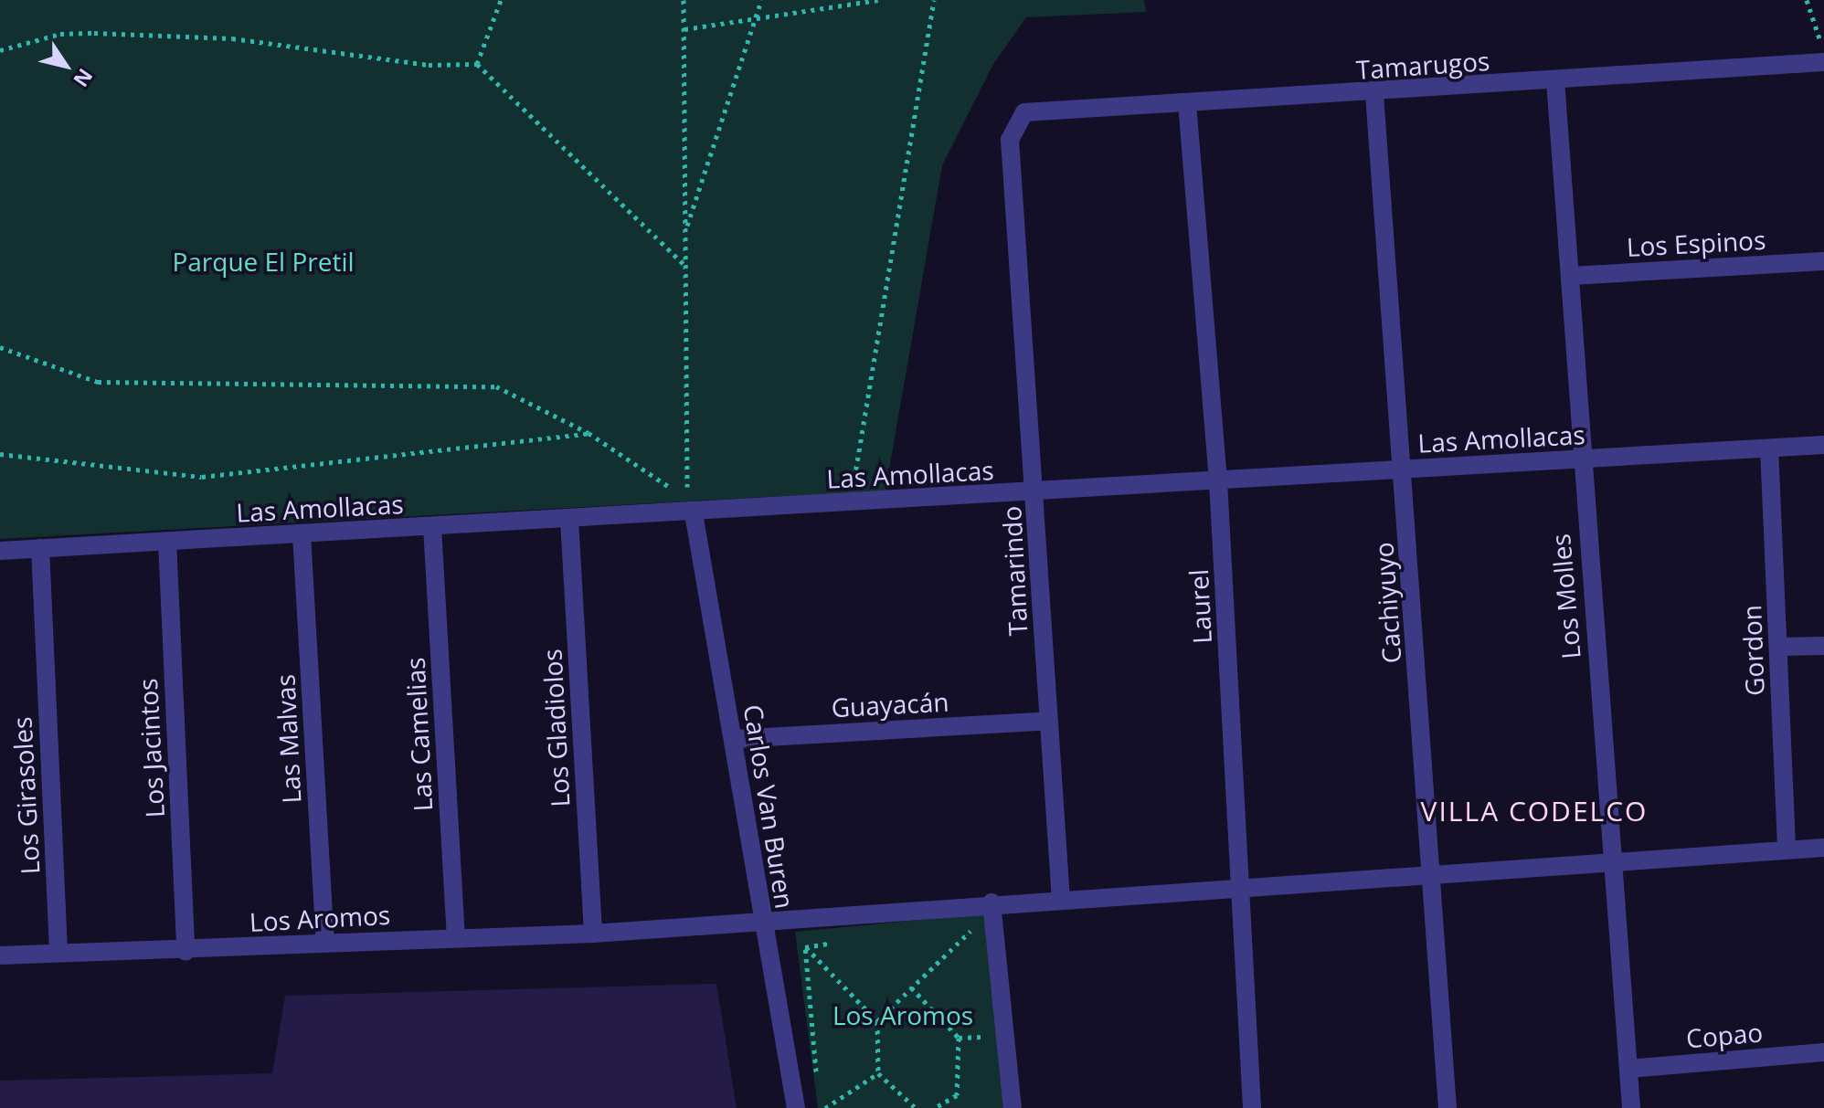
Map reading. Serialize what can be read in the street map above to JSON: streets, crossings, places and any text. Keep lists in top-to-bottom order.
{
  "streets": {
    "street": [
      "Tamarugos",
      "Los Espinos",
      "Las Amollacas",
      "Tamarindo",
      "Los Molles",
      "Cachiyuyo",
      "Laurel",
      "Gordon",
      "Guayacán",
      "Los Gladiolos",
      "Las Camelias",
      "Las Malvas",
      "Los Jacintos",
      "Los Girasoles",
      "Carlos Van Buren",
      "Los Aromos",
      "Copao"
    ]
  },
  "crossings": [
    ["Tamarugos", "Tamarindo"],
    ["Tamarugos", "Los Molles"],
    ["Tamarugos", "Cachiyuyo"],
    ["Tamarugos", "Laurel"],
    ["Los Espinos", "Los Molles"],
    ["Las Amollacas", "Tamarindo"],
    ["Las Amollacas", "Los Molles"],
    ["Las Amollacas", "Cachiyuyo"],
    ["Las Amollacas", "Laurel"],
    ["Las Amollacas", "Gordon"],
    ["Las Amollacas", "Los Gladiolos"],
    ["Las Amollacas", "Las Camelias"],
    ["Las Amollacas", "Las Malvas"],
    ["Las Amollacas", "Los Jacintos"],
    ["Las Amollacas", "Los Girasoles"],
    ["Las Amollacas", "Carlos Van Buren"],
    ["Tamarindo", "Guayacán"],
    ["Tamarindo", "Los Aromos"],
    ["Los Molles", "Los Aromos"],
    ["Los Molles", "Copao"],
    ["Cachiyuyo", "Los Aromos"],
    ["Laurel", "Los Aromos"],
    ["Gordon", "Los Aromos"],
    ["Guayacán", "Carlos Van Buren"],
    ["Los Gladiolos", "Los Aromos"],
    ["Las Camelias", "Los Aromos"],
    ["Las Malvas", "Los Aromos"],
    ["Los Jacintos", "Los Aromos"],
    ["Los Girasoles", "Los Aromos"],
    ["Carlos Van Buren", "Los Aromos"]
  ],
  "districts": ["VILLA CODELCO"],
  "parks": ["Parque El Pretil", "Los Aromos"],
  "north": "bottom right"
}
